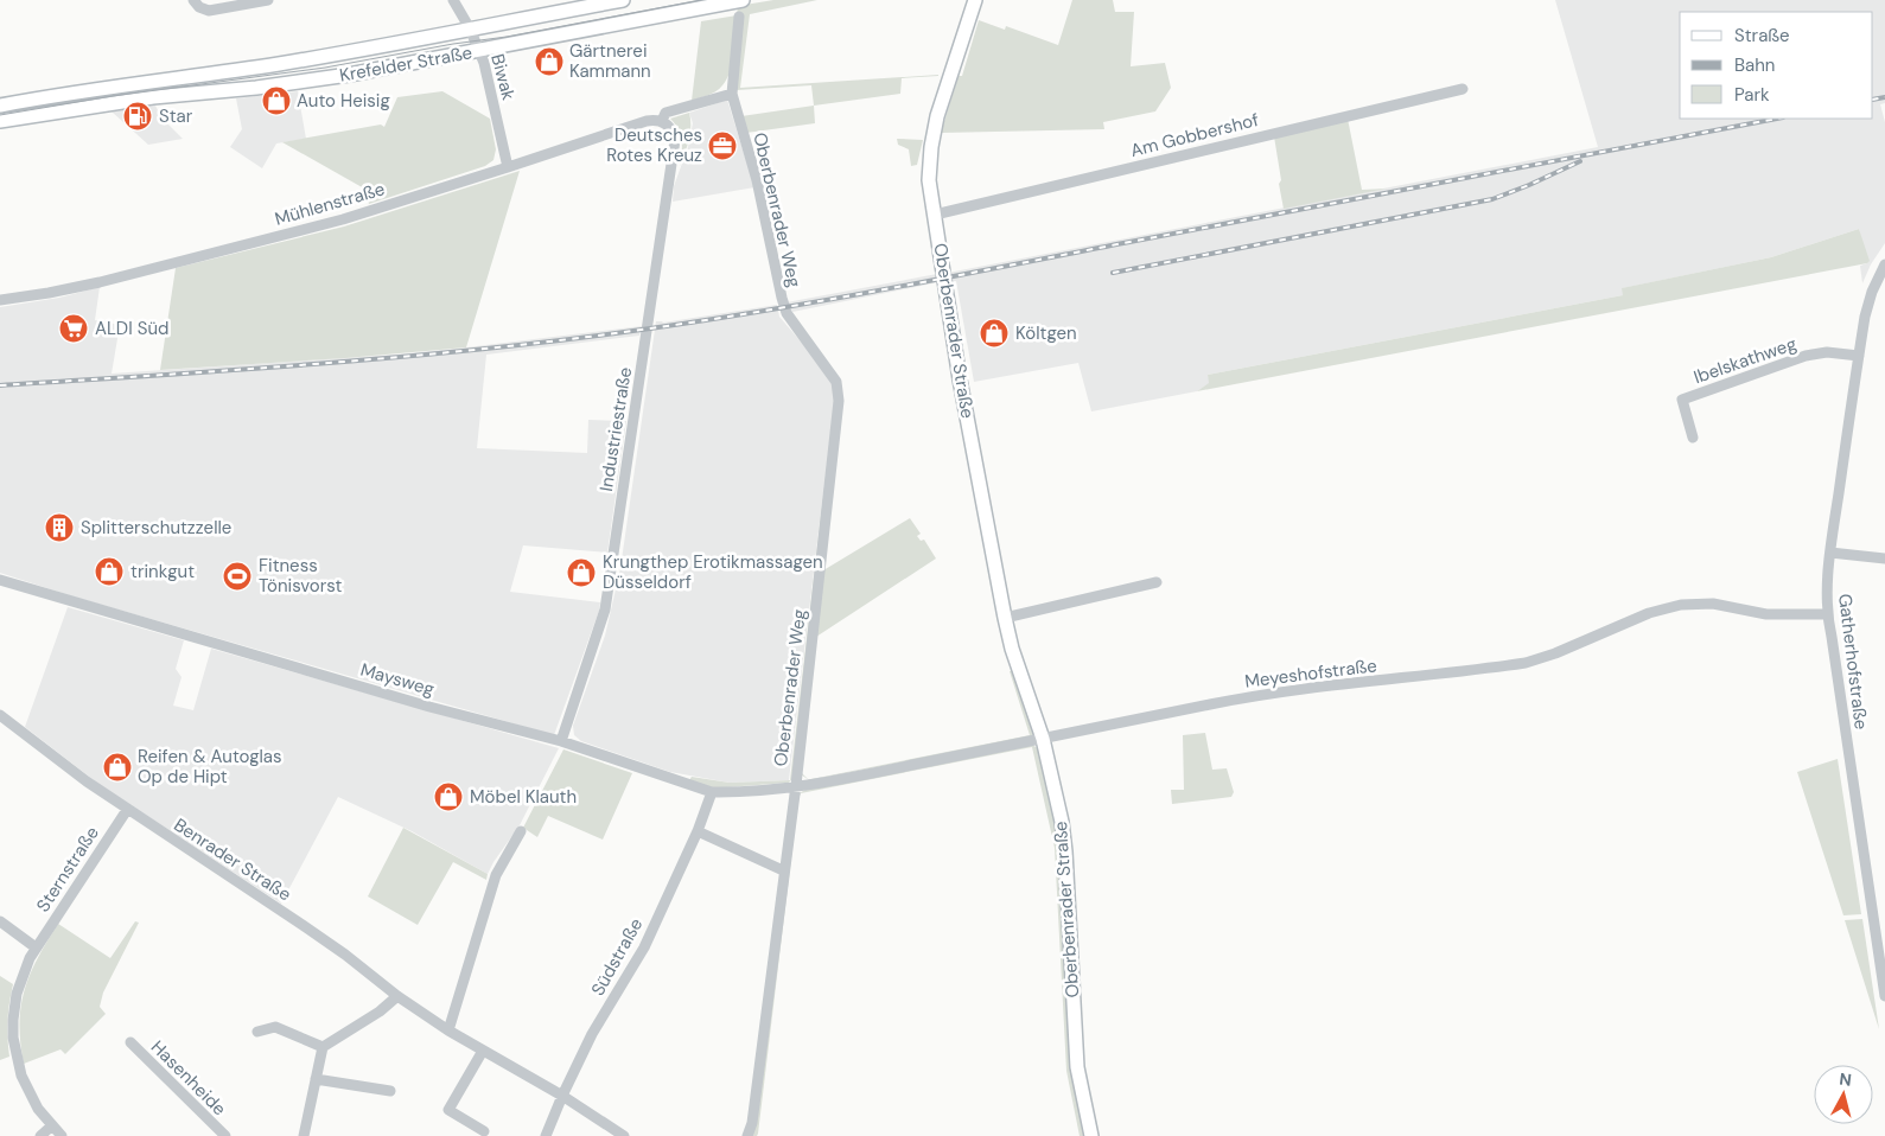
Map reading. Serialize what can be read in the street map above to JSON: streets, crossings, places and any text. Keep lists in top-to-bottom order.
{
  "streets": {
    "main road": ["Krefelder Straße", "Oberbenrader Straße"],
    "street": [
      "Biwak",
      "Am Gobbershof",
      "Mühlenstraße",
      "Oberbenrader Weg",
      "Ibelskathweg",
      "Industriestraße",
      "Gatherhofstraße",
      "Meyeshofstraße",
      "Maysweg",
      "Benrader Straße",
      "Sternstraße",
      "Südstraße",
      "Hasenheide"
    ]
  },
  "crossings": [
    ["Krefelder Straße", "Biwak"],
    ["Biwak", "Mühlenstraße"],
    ["Am Gobbershof", "Oberbenrader Straße"],
    ["Mühlenstraße", "Industriestraße"],
    ["Oberbenrader Weg", "Meyeshofstraße"],
    ["Oberbenrader Weg", "Maysweg"],
    ["Oberbenrader Straße", "Meyeshofstraße"],
    ["Ibelskathweg", "Gatherhofstraße"],
    ["Industriestraße", "Maysweg"],
    ["Gatherhofstraße", "Meyeshofstraße"],
    ["Meyeshofstraße", "Maysweg"],
    ["Maysweg", "Südstraße"],
    ["Benrader Straße", "Sternstraße"],
    ["Benrader Straße", "Südstraße"]
  ],
  "places": {
    "shop": [
      "Gärtnerei Kammann",
      "Auto Heisig",
      "Költgen",
      "trinkgut",
      "Krungthep Erotikmassagen Düsseldorf",
      "Reifen & Autoglas Op de Hipt",
      "Möbel Klauth"
    ],
    "fuel station": ["Star"],
    "office": ["Deutsches Rotes Kreuz"],
    "supermarket": ["ALDI Süd"],
    "building": ["Splitterschutzzelle"],
    "sports": ["Fitness Tönisvorst"]
  },
  "legend": ["Straße", "Bahn", "Park"],
  "north": "top"
}
